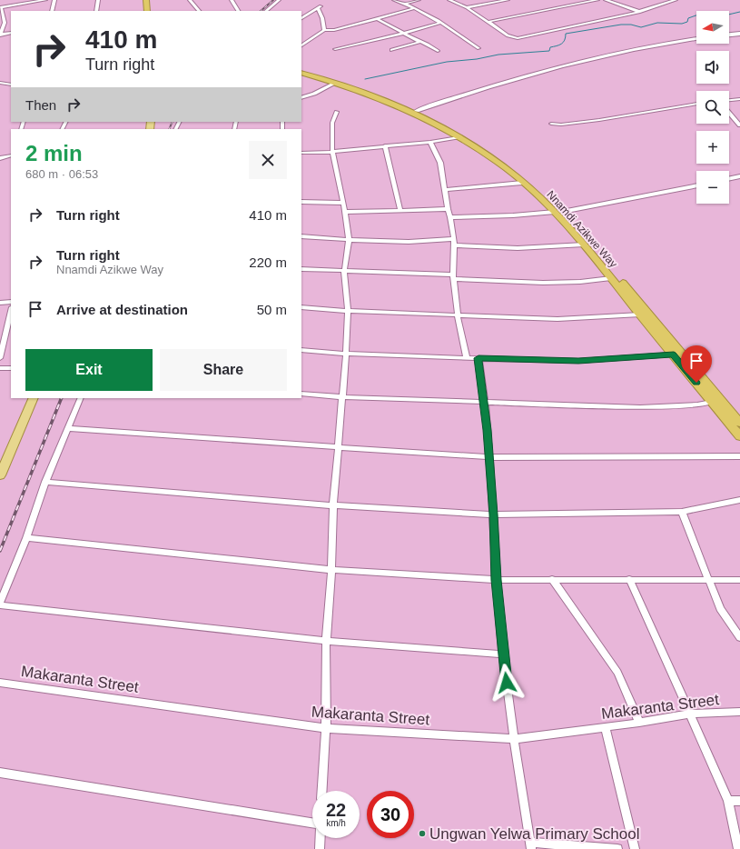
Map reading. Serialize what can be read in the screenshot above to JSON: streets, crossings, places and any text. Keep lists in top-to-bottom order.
{
  "streets": {
    "highway": ["Nnamdi Azikwe Way"],
    "street": ["Makaranta Street"]
  },
  "places": ["Ungwan Yelwa Primary School"],
  "north": "left",
  "page": {
    "map_buttons": ["+", "−"],
    "turn": ["410 m", "Turn right"],
    "then": "Then",
    "heading": ["2 min", "680 m · 06:53"],
    "list": [
      {
        "name": "Turn right",
        "value": "410 m"
      },
      {
        "name": "Turn right",
        "note": "Nnamdi Azikwe Way",
        "value": "220 m"
      },
      {
        "name": "Arrive at destination",
        "value": "50 m"
      }
    ],
    "buttons": ["Exit", "Share"],
    "speed": "22 km/h",
    "limit": "30"
  }
}
